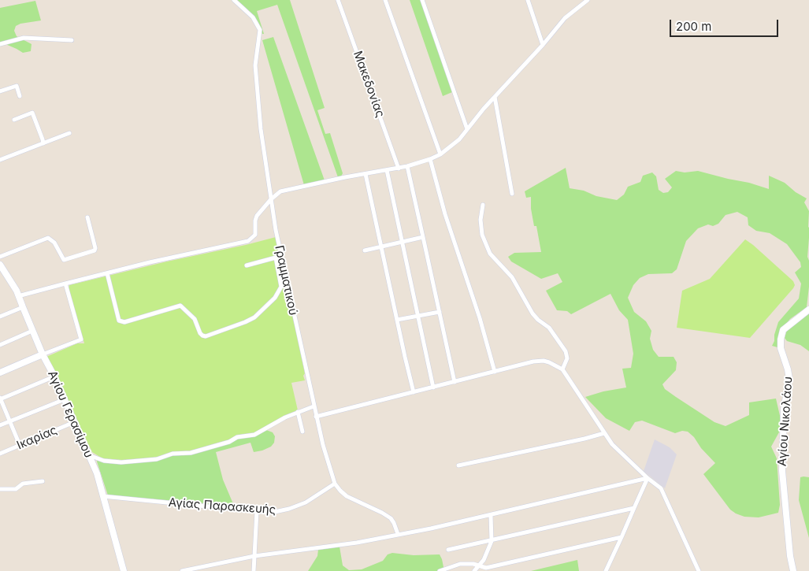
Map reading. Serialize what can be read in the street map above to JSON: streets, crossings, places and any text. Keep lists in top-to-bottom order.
{
  "streets": {
    "street": [
      "Μακεδονίας",
      "Γραμματικού",
      "Αγίου Γερασίμου",
      "Αγίου Νικολάου",
      "Ικαρίας",
      "Αγίας Παρασκευής"
    ]
  },
  "crossings": [
    ["Γραμματικού", "Αγίας Παρασκευής"],
    ["Αγίου Γερασίμου", "Ικαρίας"],
    ["Αγίου Γερασίμου", "Αγίας Παρασκευής"]
  ],
  "scale_bar": "200 m"
}
